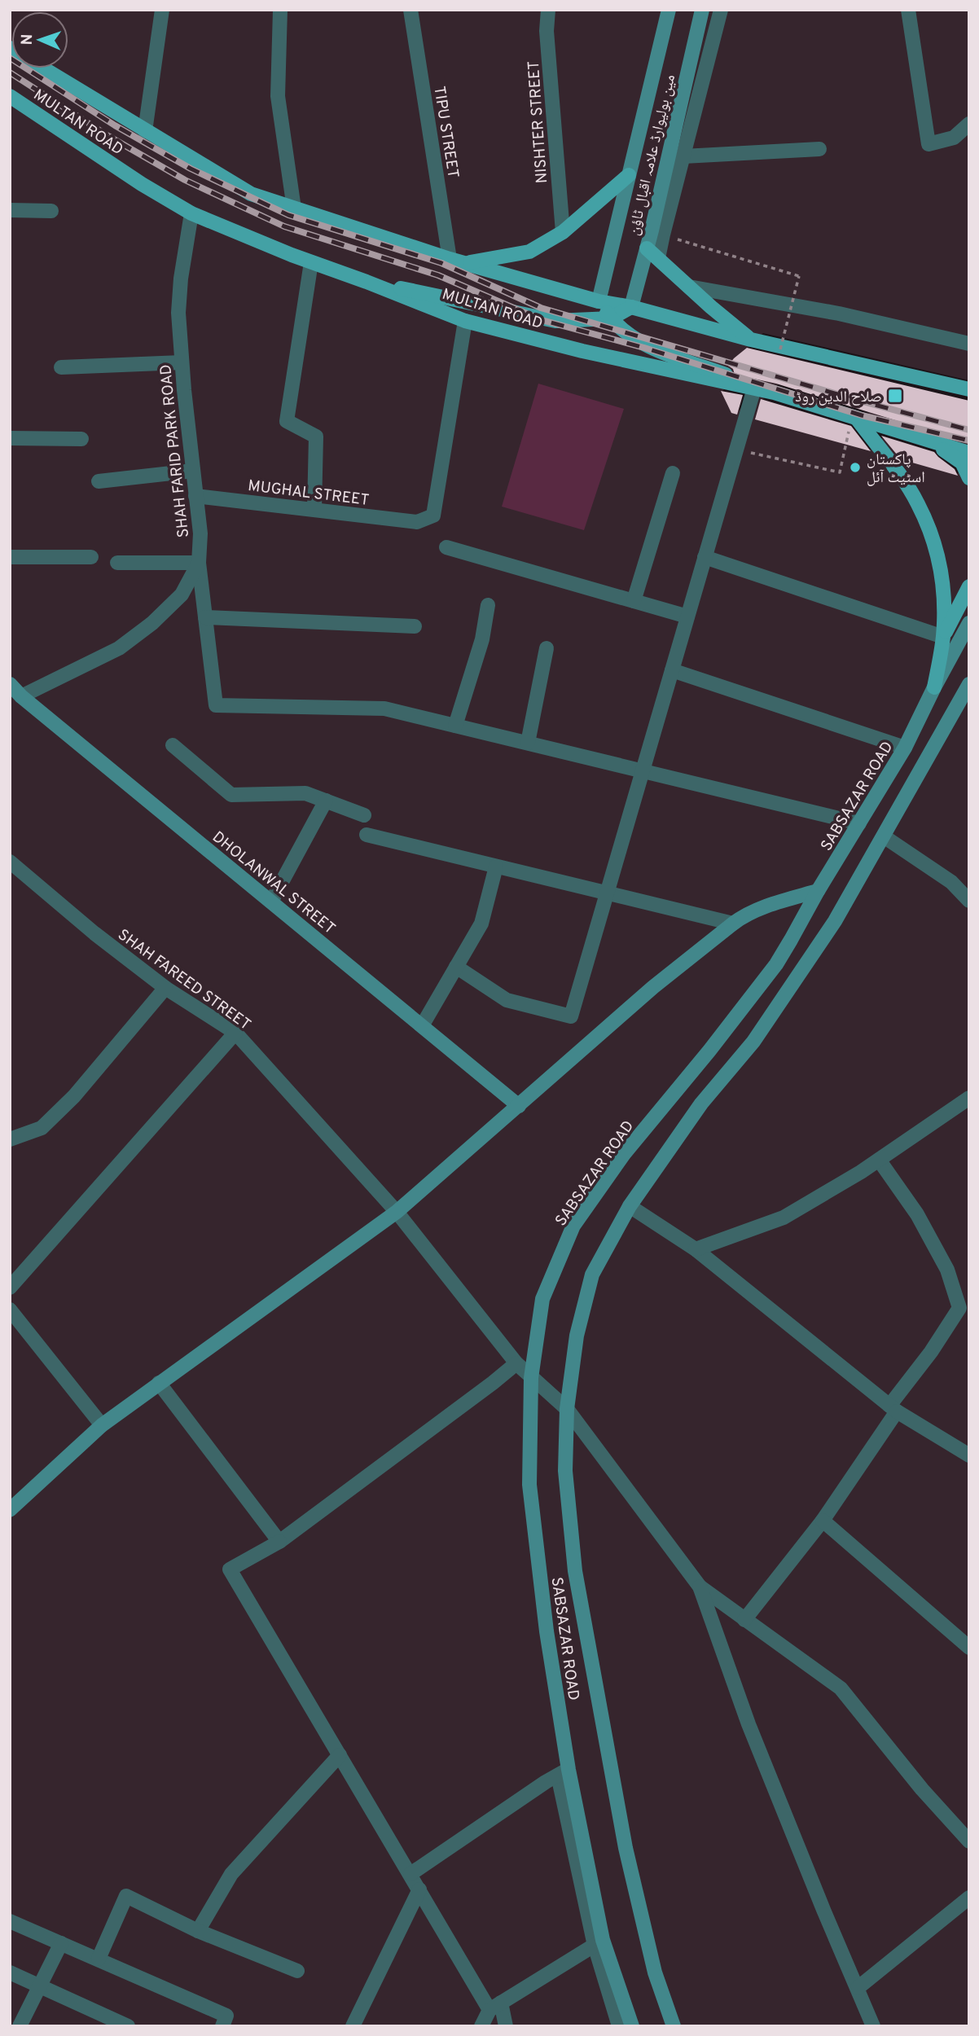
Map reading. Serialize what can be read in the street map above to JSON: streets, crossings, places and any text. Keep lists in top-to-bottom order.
{
  "streets": {
    "main road": [
      "MULTAN ROAD",
      "مین بولیوارڈ علامہ اقبال ٹاؤن",
      "SABSAZAR ROAD",
      "DHOLANWAL STREET"
    ],
    "street": [
      "NISHTER STREET",
      "TIPU STREET",
      "SHAH FARID PARK ROAD",
      "MUGHAL STREET",
      "SHAH FAREED STREET"
    ]
  },
  "crossings": [
    ["MULTAN ROAD", "TIPU STREET"],
    ["MULTAN ROAD", "مین بولیوارڈ علامہ اقبال ٹاؤن"],
    ["MULTAN ROAD", "SHAH FARID PARK ROAD"],
    ["MULTAN ROAD", "MUGHAL STREET"],
    ["SHAH FARID PARK ROAD", "MUGHAL STREET"],
    ["SHAH FARID PARK ROAD", "DHOLANWAL STREET"],
    ["SABSAZAR ROAD", "SHAH FAREED STREET"]
  ],
  "places": {
    "transit": ["صلاح الدین روڈ"],
    "other": ["پاکستان اسٹیٹ آئل"]
  },
  "north": "left"
}
